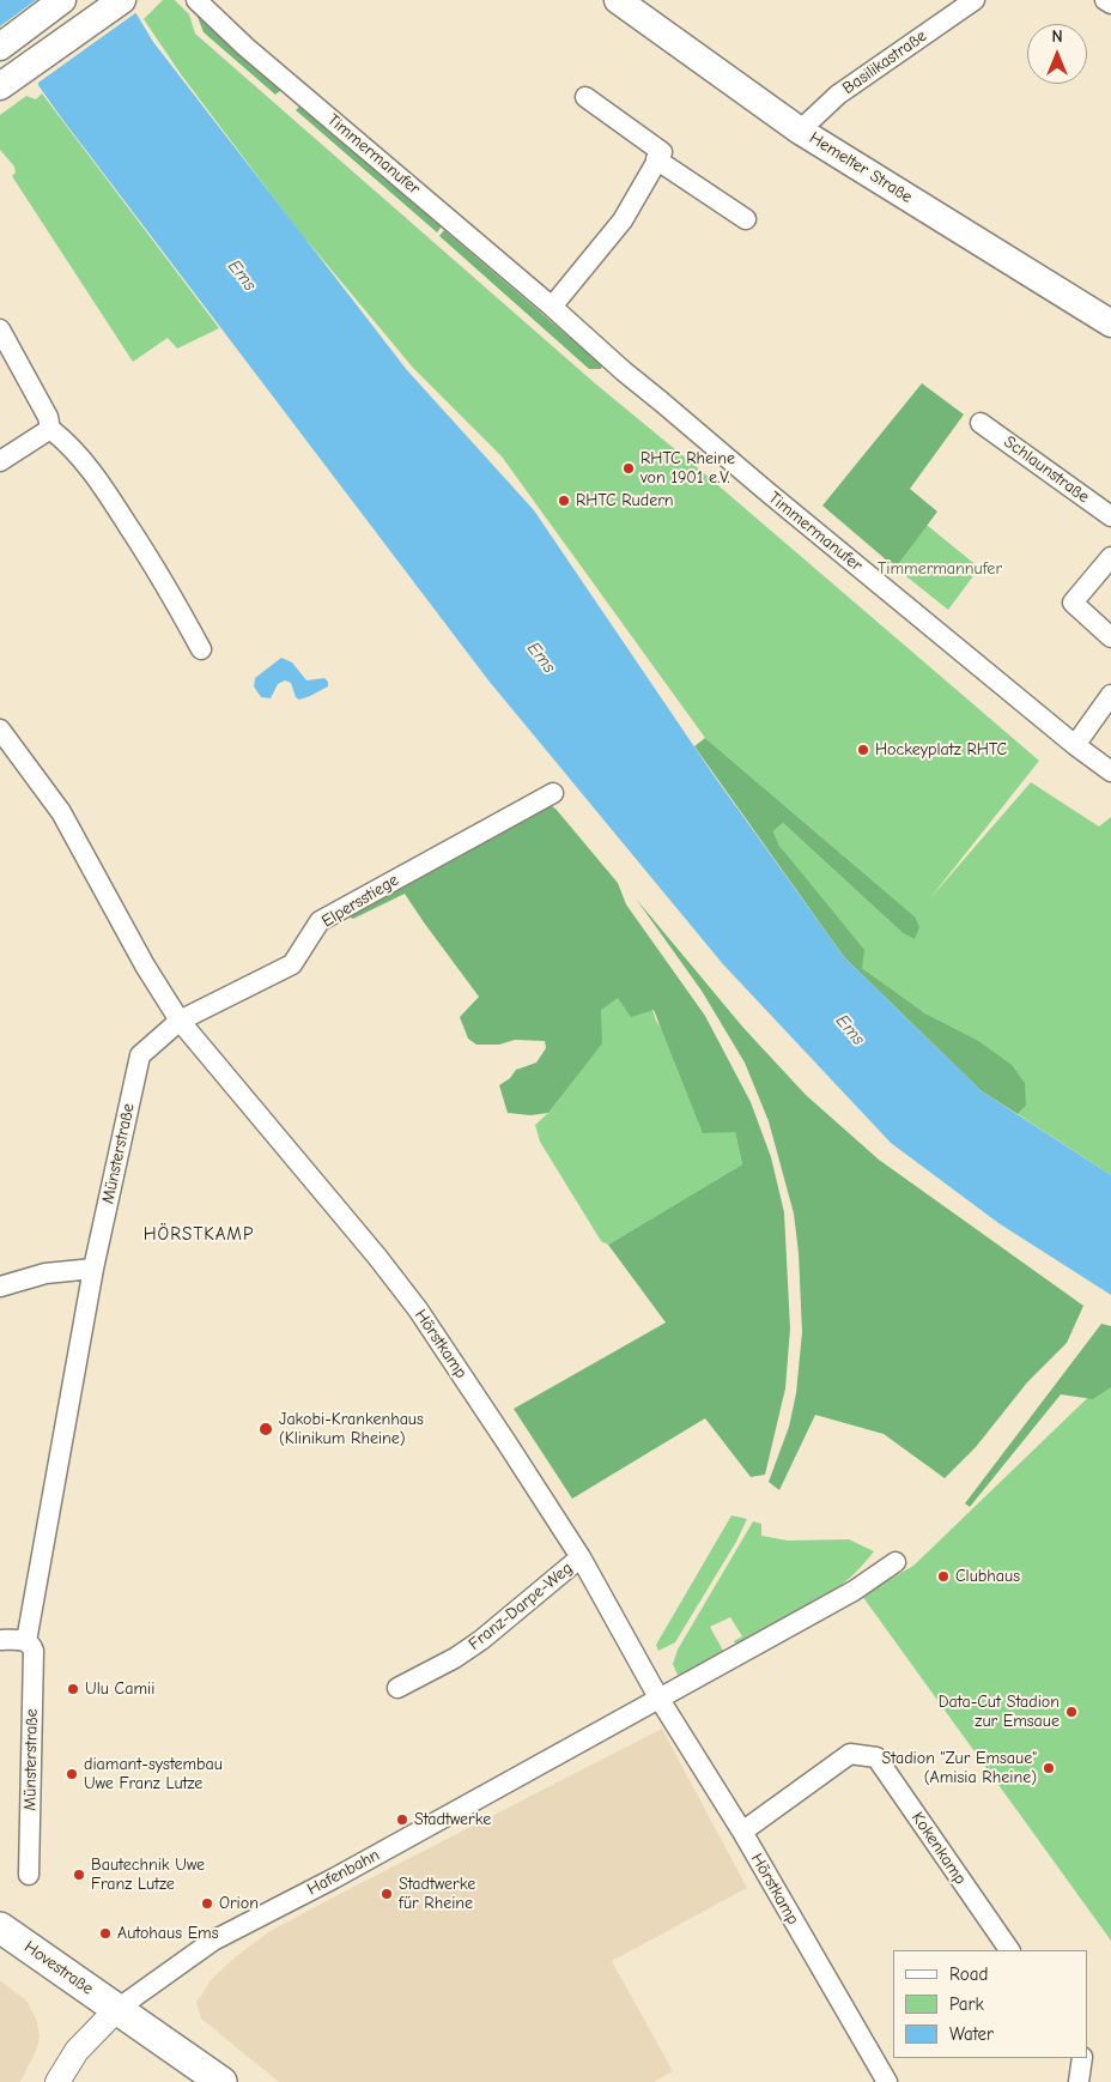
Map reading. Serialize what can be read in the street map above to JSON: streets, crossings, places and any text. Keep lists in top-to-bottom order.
{
  "streets": {
    "main road": ["Hemelter Straße", "Hovestraße"],
    "street": [
      "Basilikastraße",
      "Timmermanufer",
      "Schlaunstraße",
      "Elpersstiege",
      "Münsterstraße",
      "Hörstkamp",
      "Franz-Darpe-Weg",
      "Kokenkamp",
      "Hafenbahn"
    ]
  },
  "crossings": [
    ["Basilikastraße", "Hemelter Straße"],
    ["Elpersstiege", "Münsterstraße"],
    ["Elpersstiege", "Hörstkamp"],
    ["Münsterstraße", "Hörstkamp"],
    ["Hörstkamp", "Franz-Darpe-Weg"],
    ["Hörstkamp", "Kokenkamp"],
    ["Hörstkamp", "Hafenbahn"],
    ["Hafenbahn", "Hovestraße"]
  ],
  "districts": ["HÖRSTKAMP"],
  "water": ["Ems"],
  "parks": ["Timmermannufer"],
  "places": [
    "RHTC Rheine von 1901 e.V.",
    "RHTC Rudern",
    "Hockeyplatz RHTC",
    "Jakobi-Krankenhaus (Klinikum Rheine)",
    "Clubhaus",
    "Ulu Camii",
    "Data-Cut Stadion zur Emsaue",
    "Stadion \"Zur Emsaue\" (Amisia Rheine)",
    "diamant-systembau Uwe Franz Lutze",
    "Stadtwerke",
    "Bautechnik Uwe Franz Lutze",
    "Stadtwerke für Rheine",
    "Orion",
    "Autohaus Ems"
  ],
  "legend": ["Road", "Park", "Water"],
  "north": "top"
}
